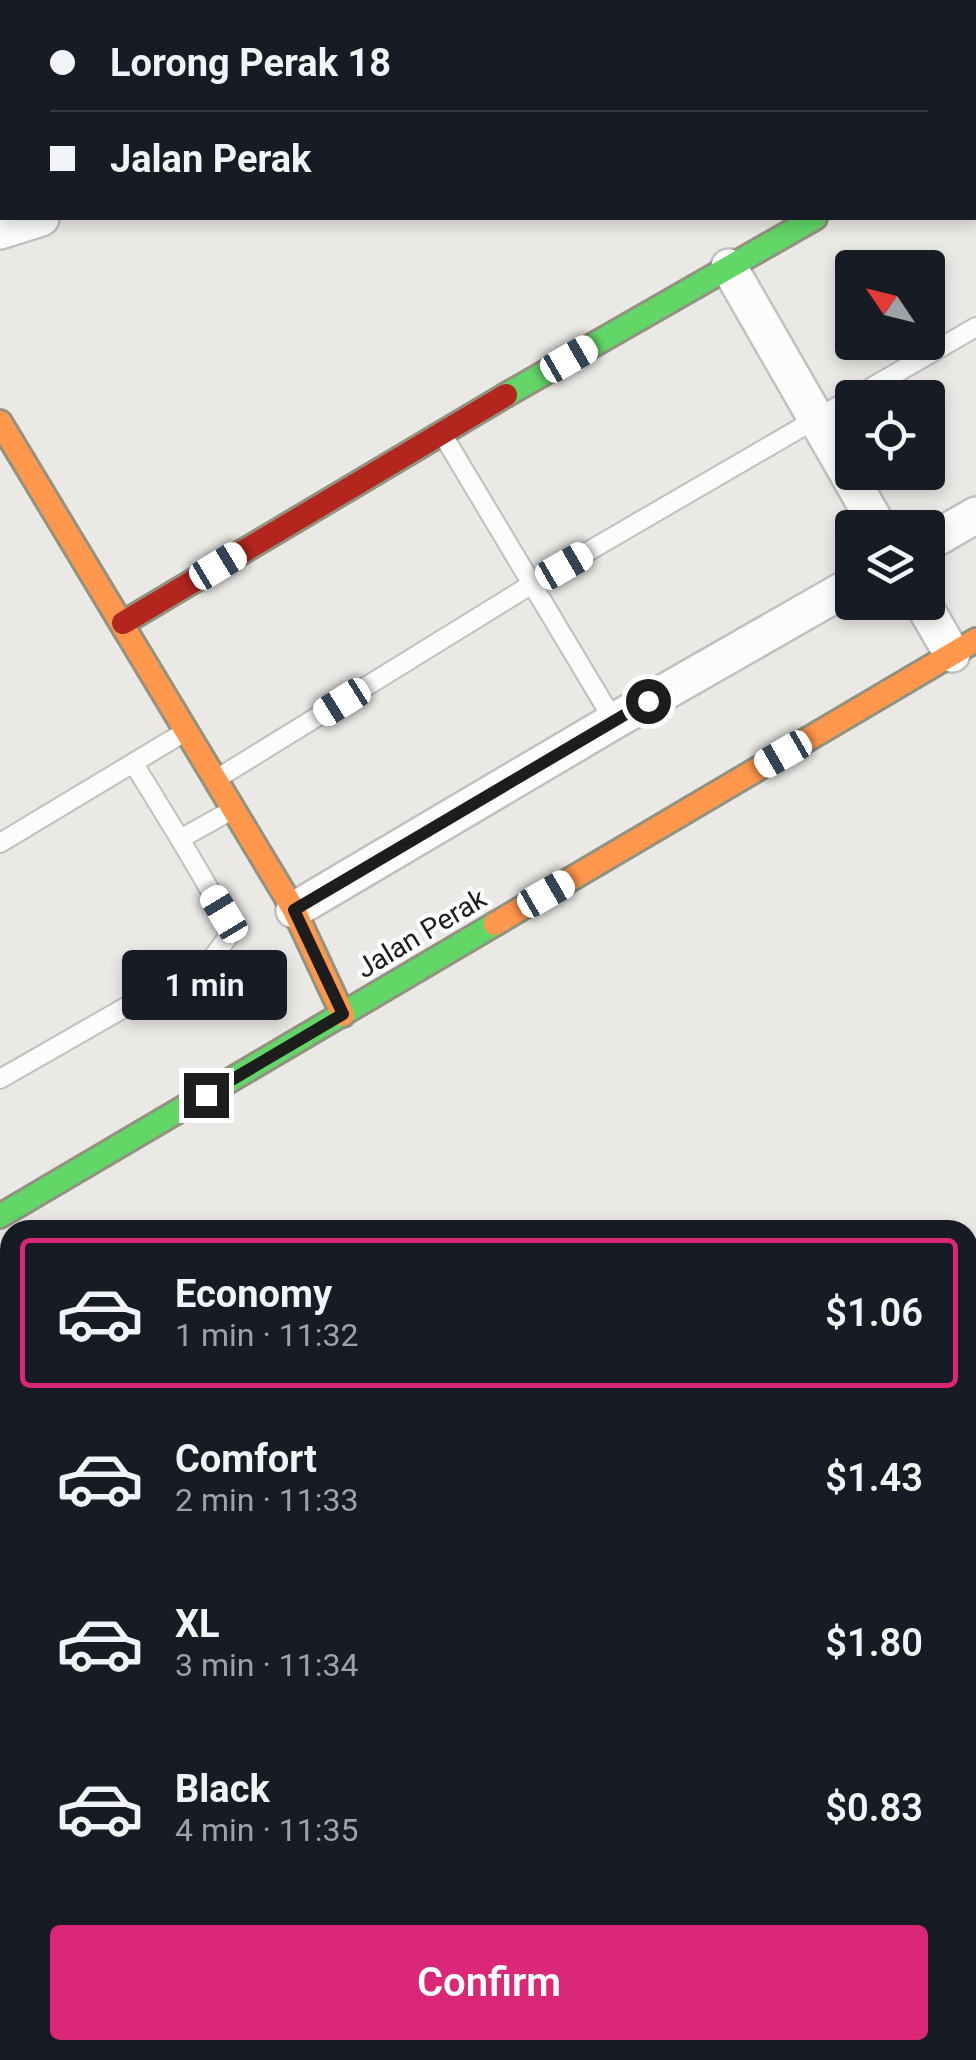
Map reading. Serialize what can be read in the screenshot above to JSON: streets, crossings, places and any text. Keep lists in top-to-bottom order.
{
  "streets": {
    "street": ["Jalan Perak"]
  },
  "north": "top left",
  "page": {
    "banner": ["Lorong Perak 18", "Jalan Perak"],
    "bubble": "1 min",
    "list": [
      {
        "name": "Economy",
        "note": "1 min · 11:32",
        "value": "$1.06"
      },
      {
        "name": "Comfort",
        "note": "2 min · 11:33",
        "value": "$1.43"
      },
      {
        "name": "XL",
        "note": "3 min · 11:34",
        "value": "$1.80"
      },
      {
        "name": "Black",
        "note": "4 min · 11:35",
        "value": "$0.83"
      }
    ],
    "buttons": "Confirm"
  }
}
